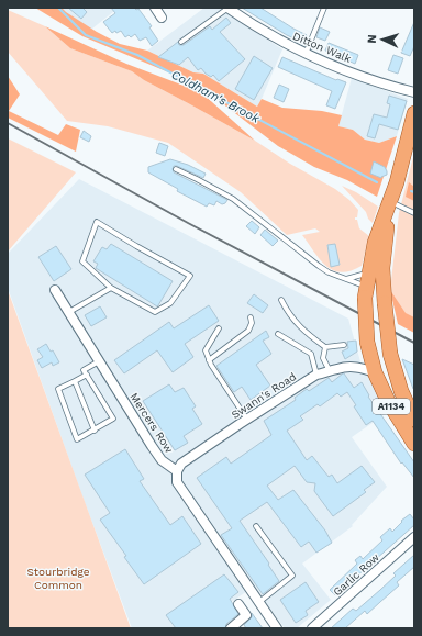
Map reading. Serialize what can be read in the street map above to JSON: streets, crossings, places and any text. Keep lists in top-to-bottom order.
{
  "streets": {
    "main road": ["A1134"],
    "street": [
      "Ditton Walk",
      "Swann's Road",
      "Mercers Row",
      "Garlic Row"
    ]
  },
  "crossings": [
    ["Swann's Road", "A1134"],
    ["Swann's Road", "Mercers Row"]
  ],
  "water": ["Coldham's Brook"],
  "parks": ["Stourbridge Common"],
  "north": "left"
}
